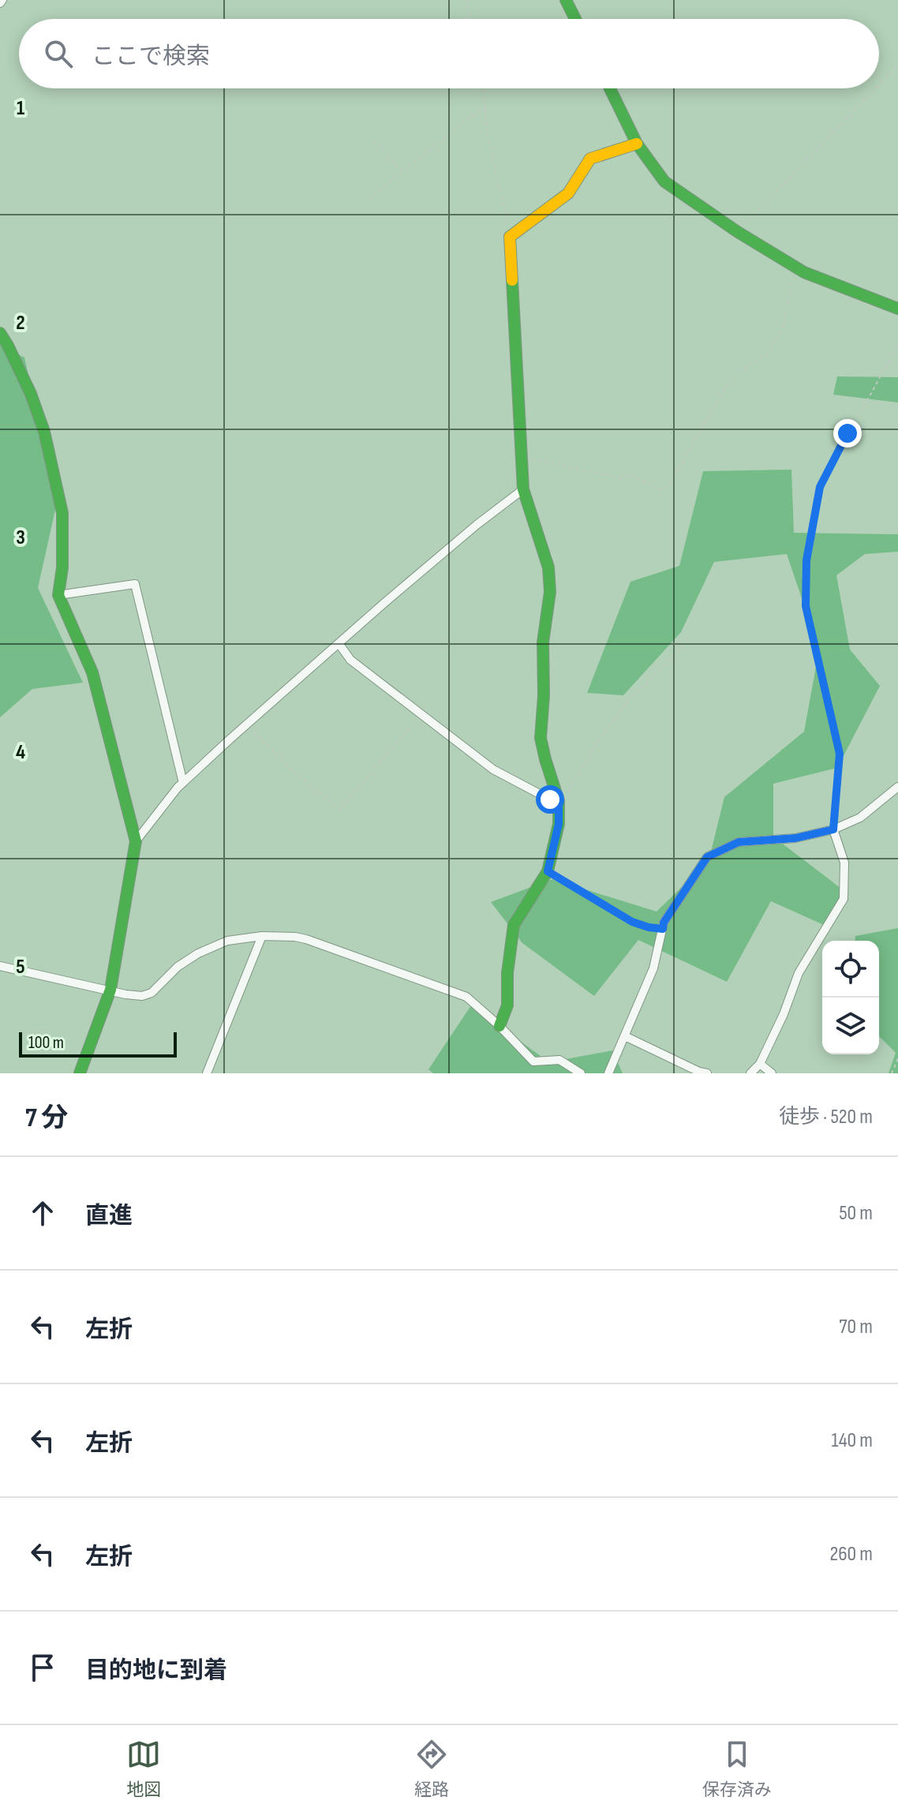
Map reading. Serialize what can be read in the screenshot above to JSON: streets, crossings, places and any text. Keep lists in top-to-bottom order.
{
  "scale_bar": "100 m",
  "page": {
    "search": "ここで検索",
    "scale": "100 m",
    "heading": ["7 分", "徒歩 · 520 m"],
    "list": [
      ["直進", "50 m"],
      ["左折", "70 m"],
      ["左折", "140 m"],
      ["左折", "260 m"],
      "目的地に到着"
    ],
    "nav": ["地図", "経路", "保存済み"]
  },
  "grid": {
    "rows": [
      "1",
      "2",
      "3",
      "4",
      "5"
    ]
  }
}
